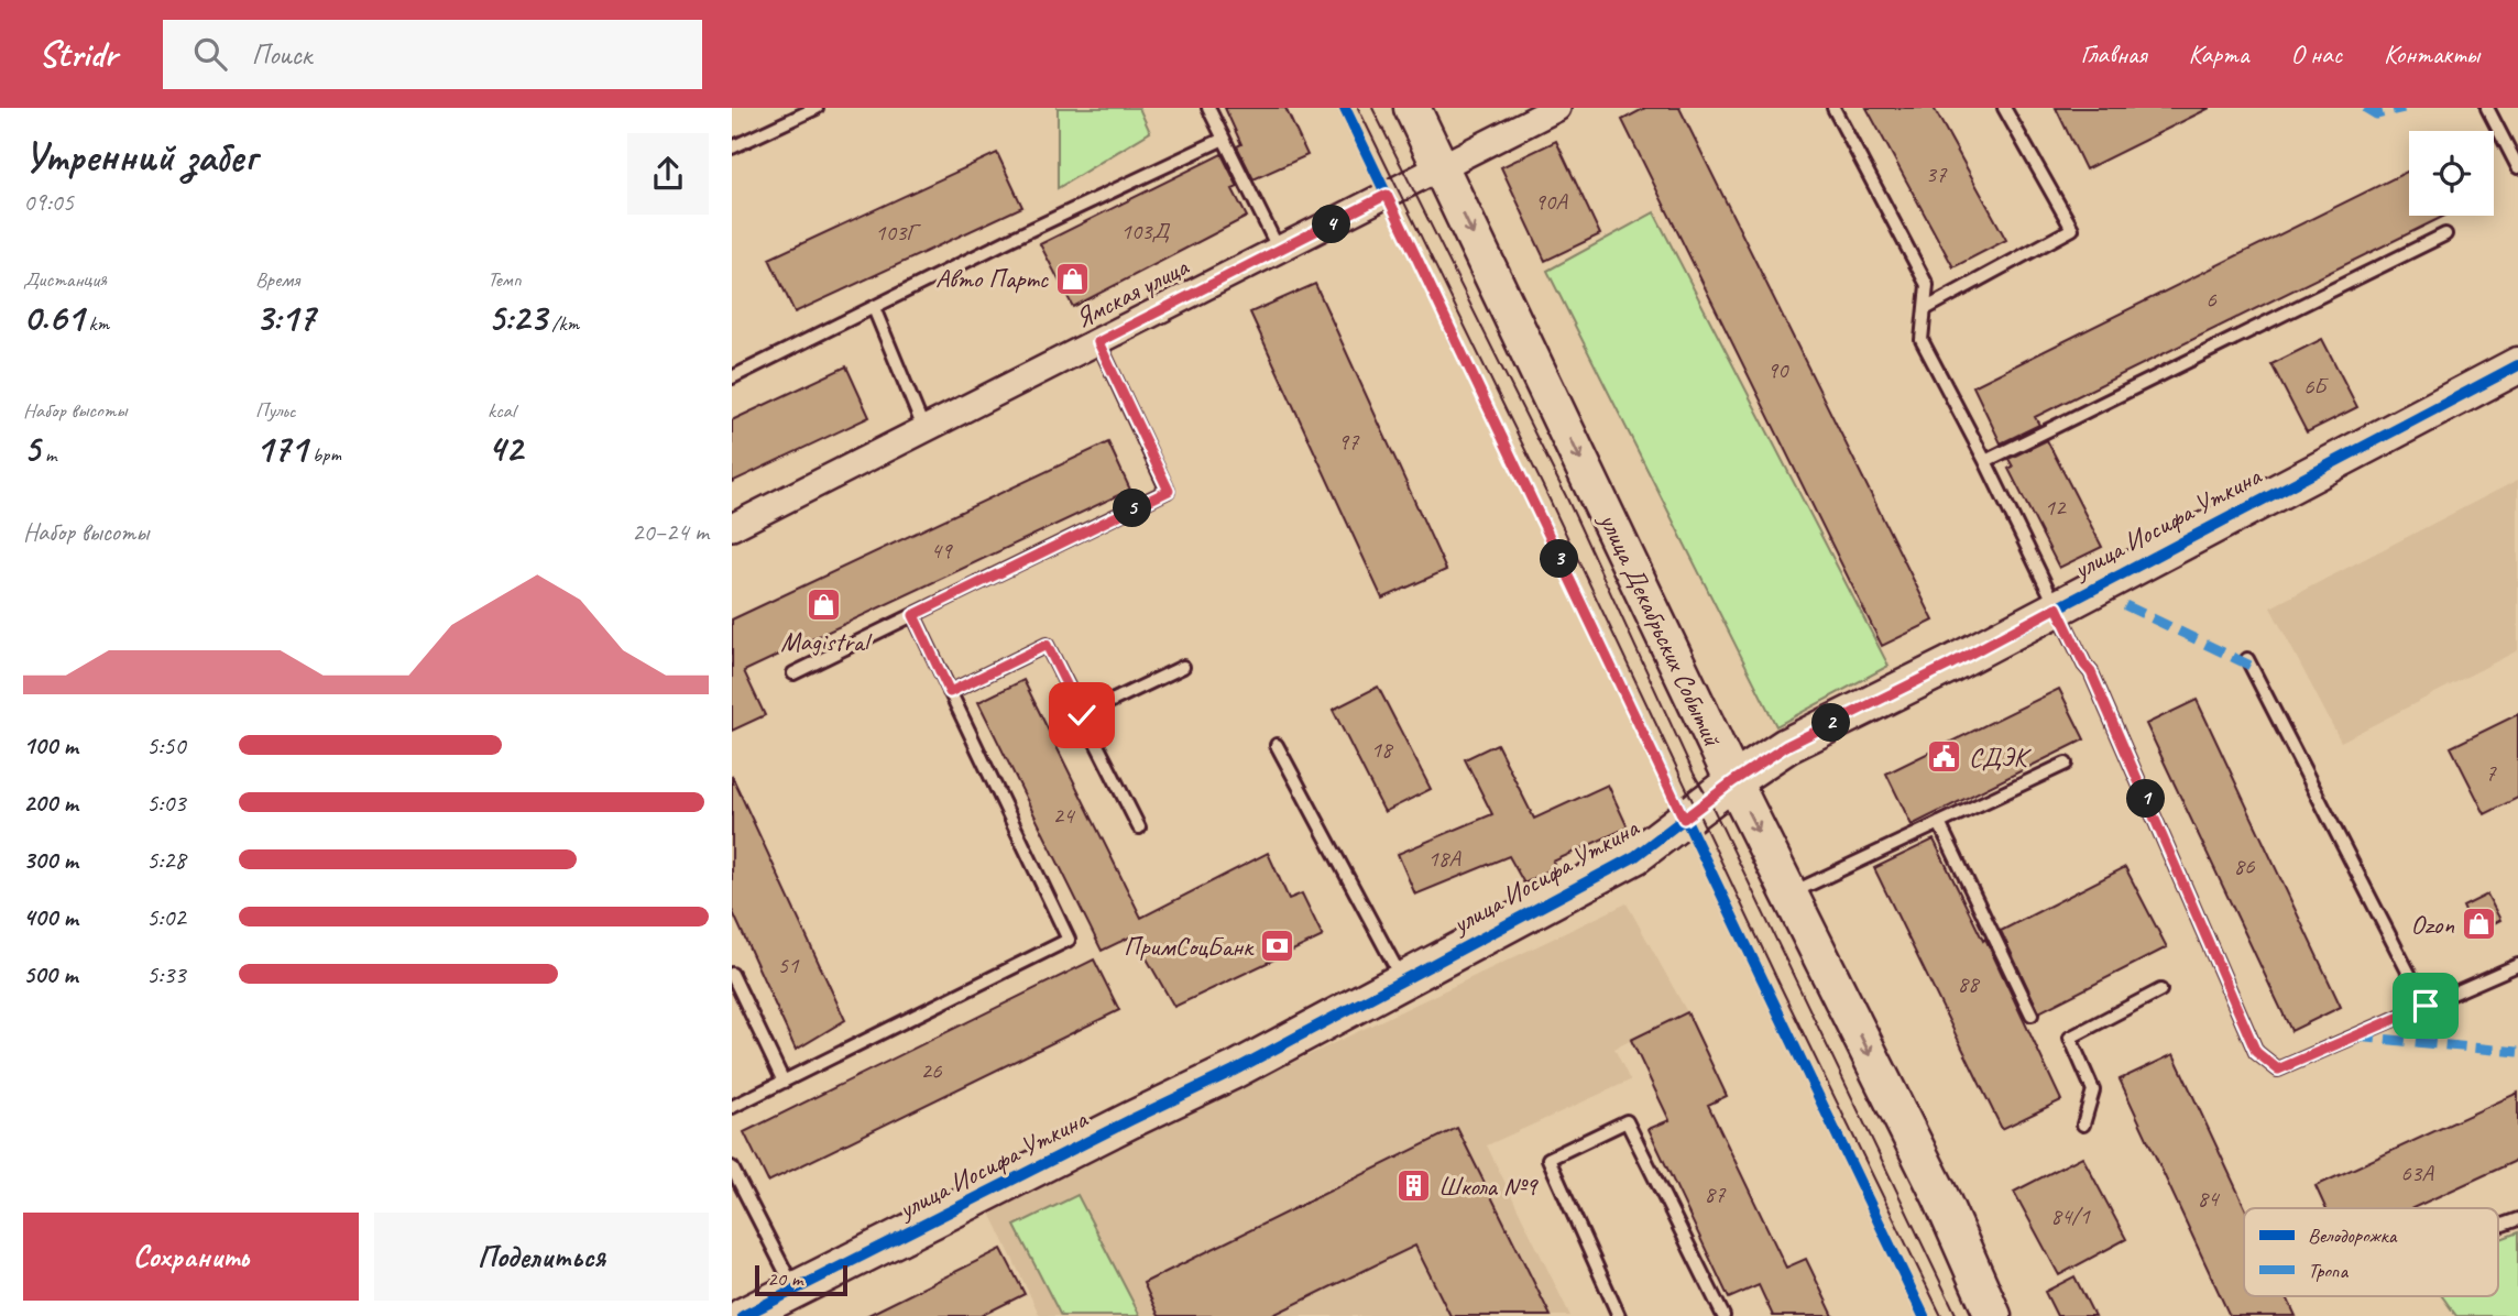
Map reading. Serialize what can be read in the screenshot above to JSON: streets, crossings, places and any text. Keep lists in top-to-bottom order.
{
  "streets": {
    "street": ["Ямская улица", "улица Иосифа Уткина", "улица Декабрьских Событий"]
  },
  "crossings": [
    ["Ямская улица", "улица Декабрьских Событий"],
    ["улица Иосифа Уткина", "улица Декабрьских Событий"]
  ],
  "one_way": ["улица Декабрьских Событий"],
  "places": {
    "shop": ["Авто Партс", "Magistral", "Ozon"],
    "public building": ["СДЭК"],
    "bank": ["ПримСоцБанк"],
    "building": ["Школа №9"]
  },
  "house_numbers": [
    "37",
    "90А",
    "103Д",
    "103Г",
    "6",
    "90",
    "6Б",
    "97",
    "12",
    "49",
    "18",
    "7",
    "24",
    "18А",
    "86",
    "51",
    "88",
    "26",
    "63А",
    "87",
    "84",
    "84/1"
  ],
  "legend": ["Велодорожка", "Тропа"],
  "scale_bar": "20 m",
  "page": {
    "header": "Stridr",
    "search": "Поиск",
    "nav": [
      "Главная",
      "Карта",
      "О нас",
      "Контакты"
    ],
    "heading": ["Утренний забег", "09:05"],
    "pins": [
      "4",
      "5",
      "3",
      "2",
      "1"
    ],
    "stats": [
      ["Дистанция", "0.61 km"],
      ["Время", "3:17"],
      ["Темп", "5:23 /km"],
      ["Набор высоты", "5 m"],
      ["Пульс", "171 bpm"],
      ["kcal", "42"]
    ],
    "chart": ["Набор высоты", "20–24 m"],
    "list": [
      {
        "name": "100 m",
        "note": "5:50"
      },
      {
        "name": "200 m",
        "note": "5:03"
      },
      {
        "name": "300 m",
        "note": "5:28"
      },
      {
        "name": "400 m",
        "note": "5:02"
      },
      {
        "name": "500 m",
        "note": "5:33"
      }
    ],
    "buttons": ["Сохранить", "Поделиться"],
    "scale": "20 m"
  }
}
